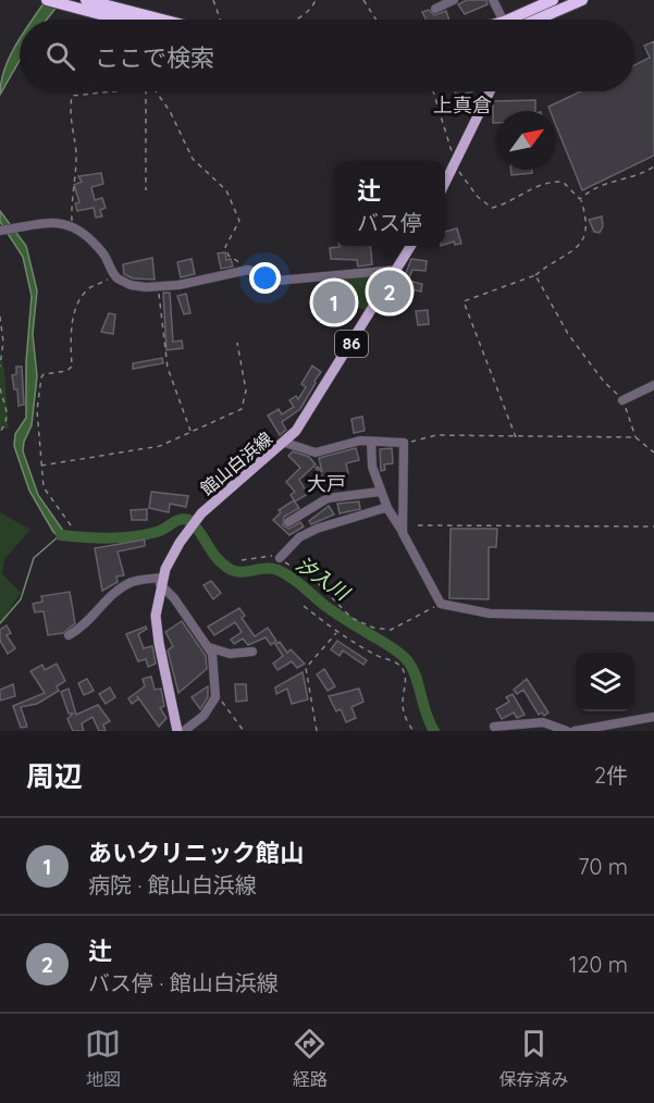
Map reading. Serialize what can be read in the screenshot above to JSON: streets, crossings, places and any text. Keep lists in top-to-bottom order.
{
  "streets": {
    "main road": ["86", "館山白浜線"]
  },
  "districts": ["上真倉", "大戸"],
  "water": ["汐入川"],
  "north": "top right",
  "page": {
    "search": "ここで検索",
    "popup": ["辻", "バス停"],
    "pins": ["2", "1"],
    "heading": ["周辺", "2件"],
    "list": [
      {
        "mark": "1",
        "name": "あいクリニック館山",
        "note": "病院 · 館山白浜線",
        "value": "70 m"
      },
      {
        "mark": "2",
        "name": "辻",
        "note": "バス停 · 館山白浜線",
        "value": "120 m"
      }
    ],
    "nav": ["地図", "経路", "保存済み"]
  }
}
